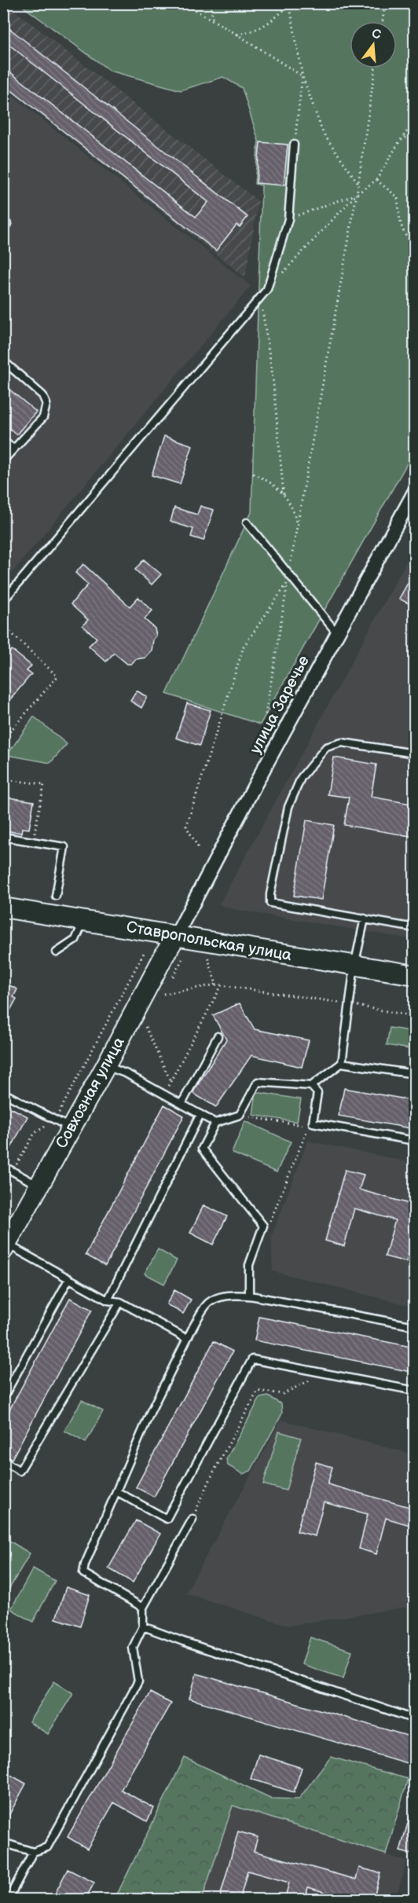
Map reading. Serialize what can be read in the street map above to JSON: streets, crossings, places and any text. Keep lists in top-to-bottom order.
{
  "streets": {
    "main road": ["Ставропольская улица", "Совхозная улица"],
    "street": ["улица Заречье"]
  },
  "crossings": [
    ["улица Заречье", "Ставропольская улица"],
    ["улица Заречье", "Совхозная улица"],
    ["Ставропольская улица", "Совхозная улица"]
  ],
  "north": "top"
}
